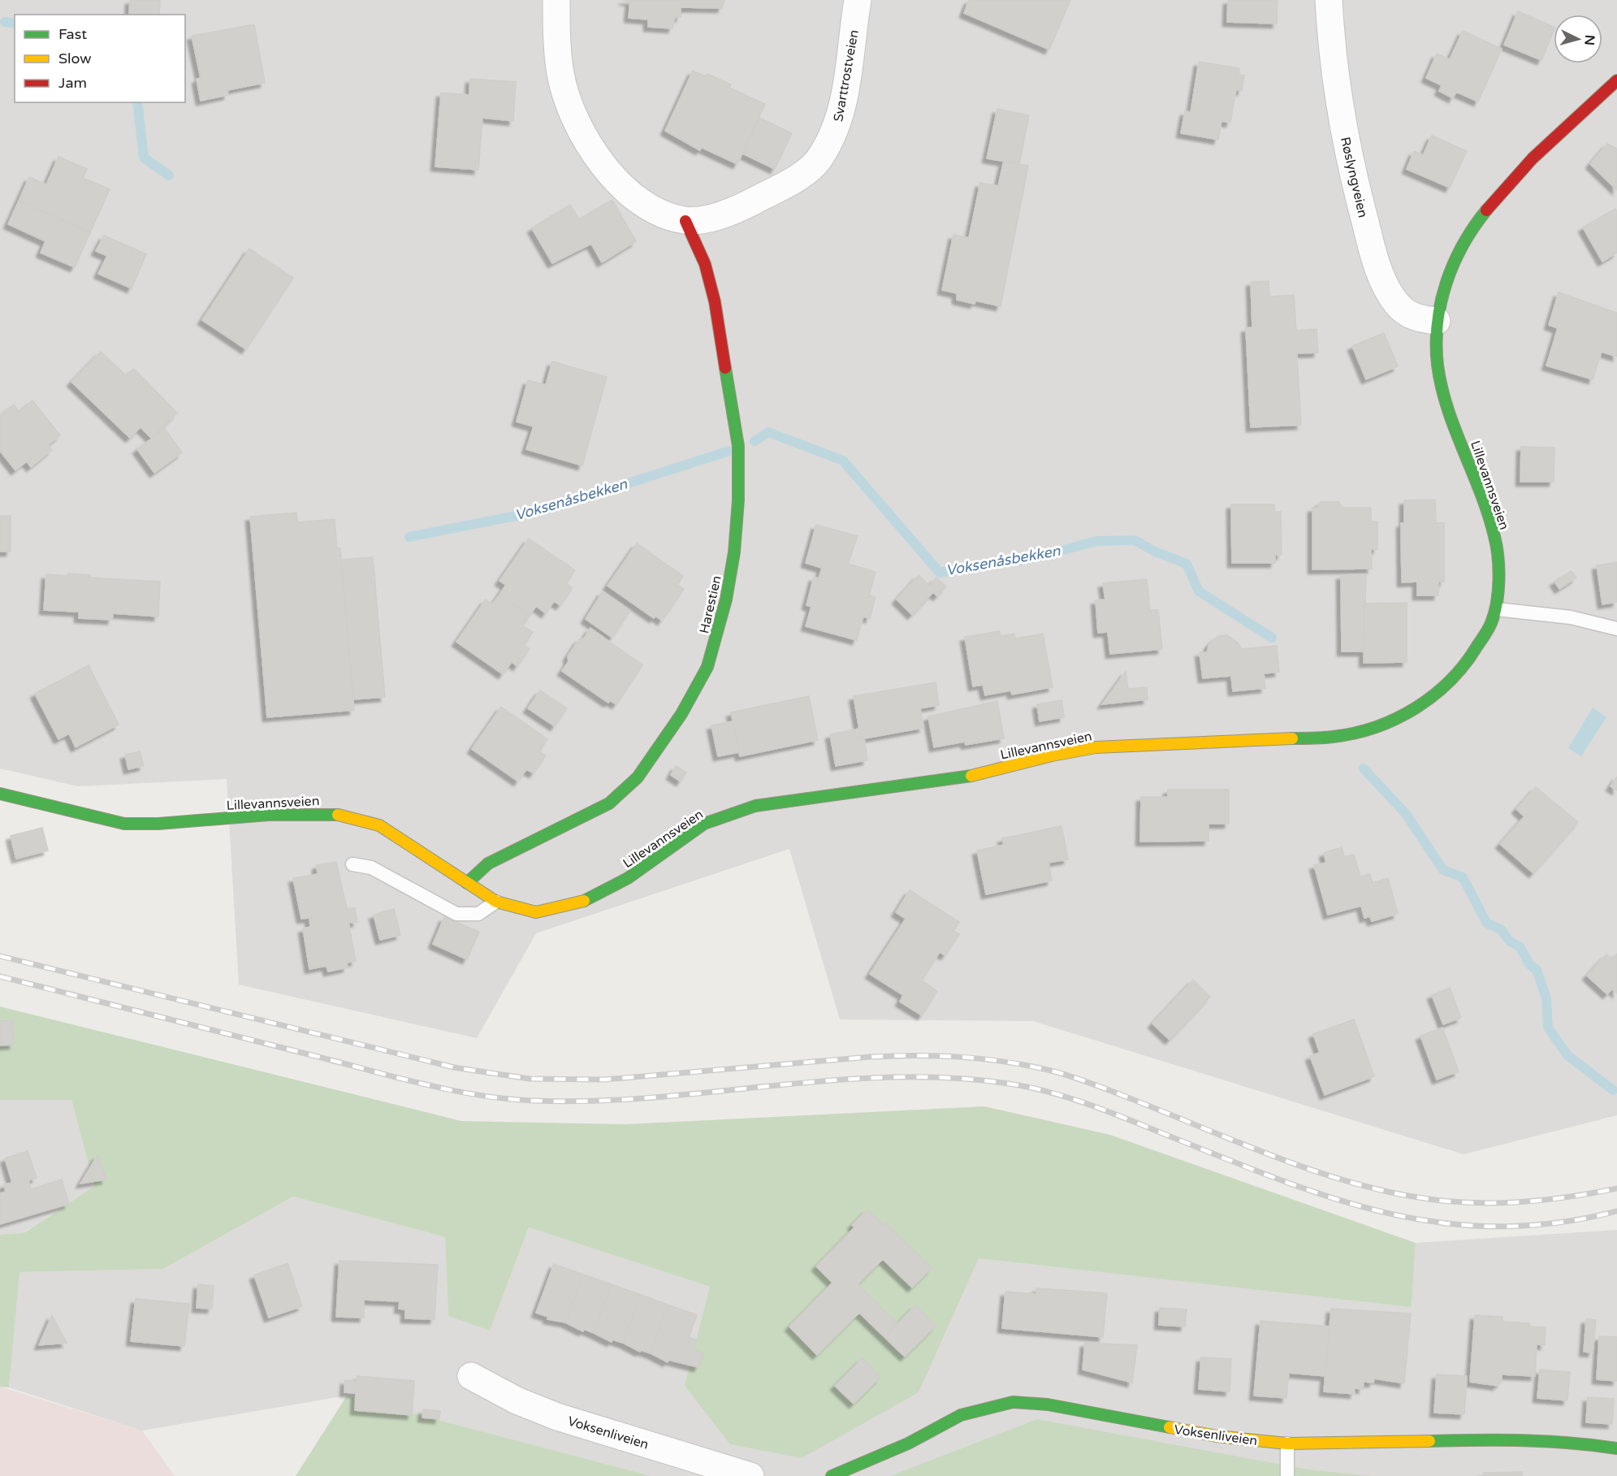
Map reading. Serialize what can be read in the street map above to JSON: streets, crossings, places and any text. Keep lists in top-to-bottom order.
{
  "streets": {
    "street": [
      "Svarttrostveien",
      "Røslyngveien",
      "Lillevannsveien",
      "Harestien",
      "Voksenliveien"
    ]
  },
  "crossings": [
    ["Svarttrostveien", "Harestien"],
    ["Røslyngveien", "Lillevannsveien"],
    ["Lillevannsveien", "Harestien"]
  ],
  "water": ["Voksenåsbekken"],
  "legend": ["Fast", "Slow", "Jam"],
  "north": "right"
}
